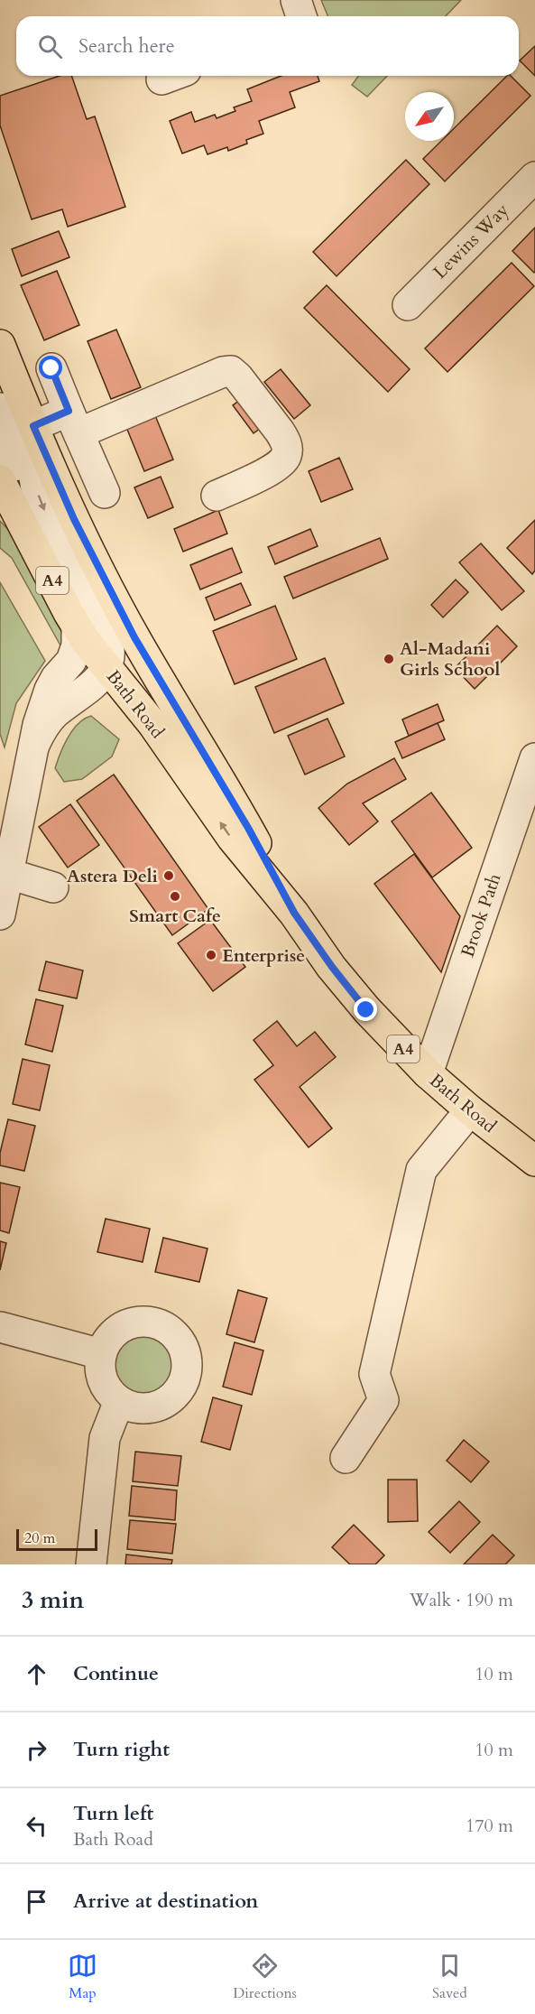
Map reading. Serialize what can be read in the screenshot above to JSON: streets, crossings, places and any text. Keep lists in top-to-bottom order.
{
  "streets": {
    "main road": ["A4", "Bath Road"],
    "street": ["Lewins Way", "Brook Path"]
  },
  "crossings": [
    ["Bath Road", "Brook Path"]
  ],
  "places": [
    "Al-Madani Girls School",
    "Astera Deli",
    "Smart Cafe",
    "Enterprise"
  ],
  "scale_bar": "20 m",
  "north": "bottom left",
  "page": {
    "search": "Search here",
    "scale": "20 m",
    "heading": ["3 min", "Walk · 190 m"],
    "list": [
      ["Continue", "10 m"],
      ["Turn right", "10 m"],
      ["Turn left", "Bath Road", "170 m"],
      "Arrive at destination"
    ],
    "nav": ["Map", "Directions", "Saved"]
  }
}
